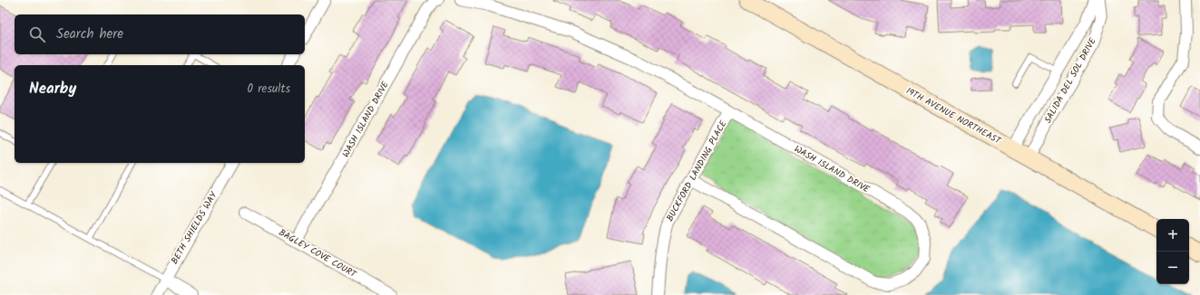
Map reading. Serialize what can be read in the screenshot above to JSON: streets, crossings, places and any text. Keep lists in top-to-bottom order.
{
  "streets": {
    "street": [
      "SALIDA DEL SOL DRIVE",
      "19TH AVENUE NORTHEAST",
      "WASH ISLAND DRIVE",
      "BUCKFORD LANDING PLACE",
      "BETH SHIELDS WAY",
      "BAGLEY COVE COURT"
    ]
  },
  "crossings": [
    ["SALIDA DEL SOL DRIVE", "19TH AVENUE NORTHEAST"],
    ["WASH ISLAND DRIVE", "BUCKFORD LANDING PLACE"],
    ["WASH ISLAND DRIVE", "BAGLEY COVE COURT"]
  ],
  "page": {
    "search": "Search here",
    "heading": ["Nearby", "0 results"],
    "map_buttons": ["+", "−"]
  }
}
